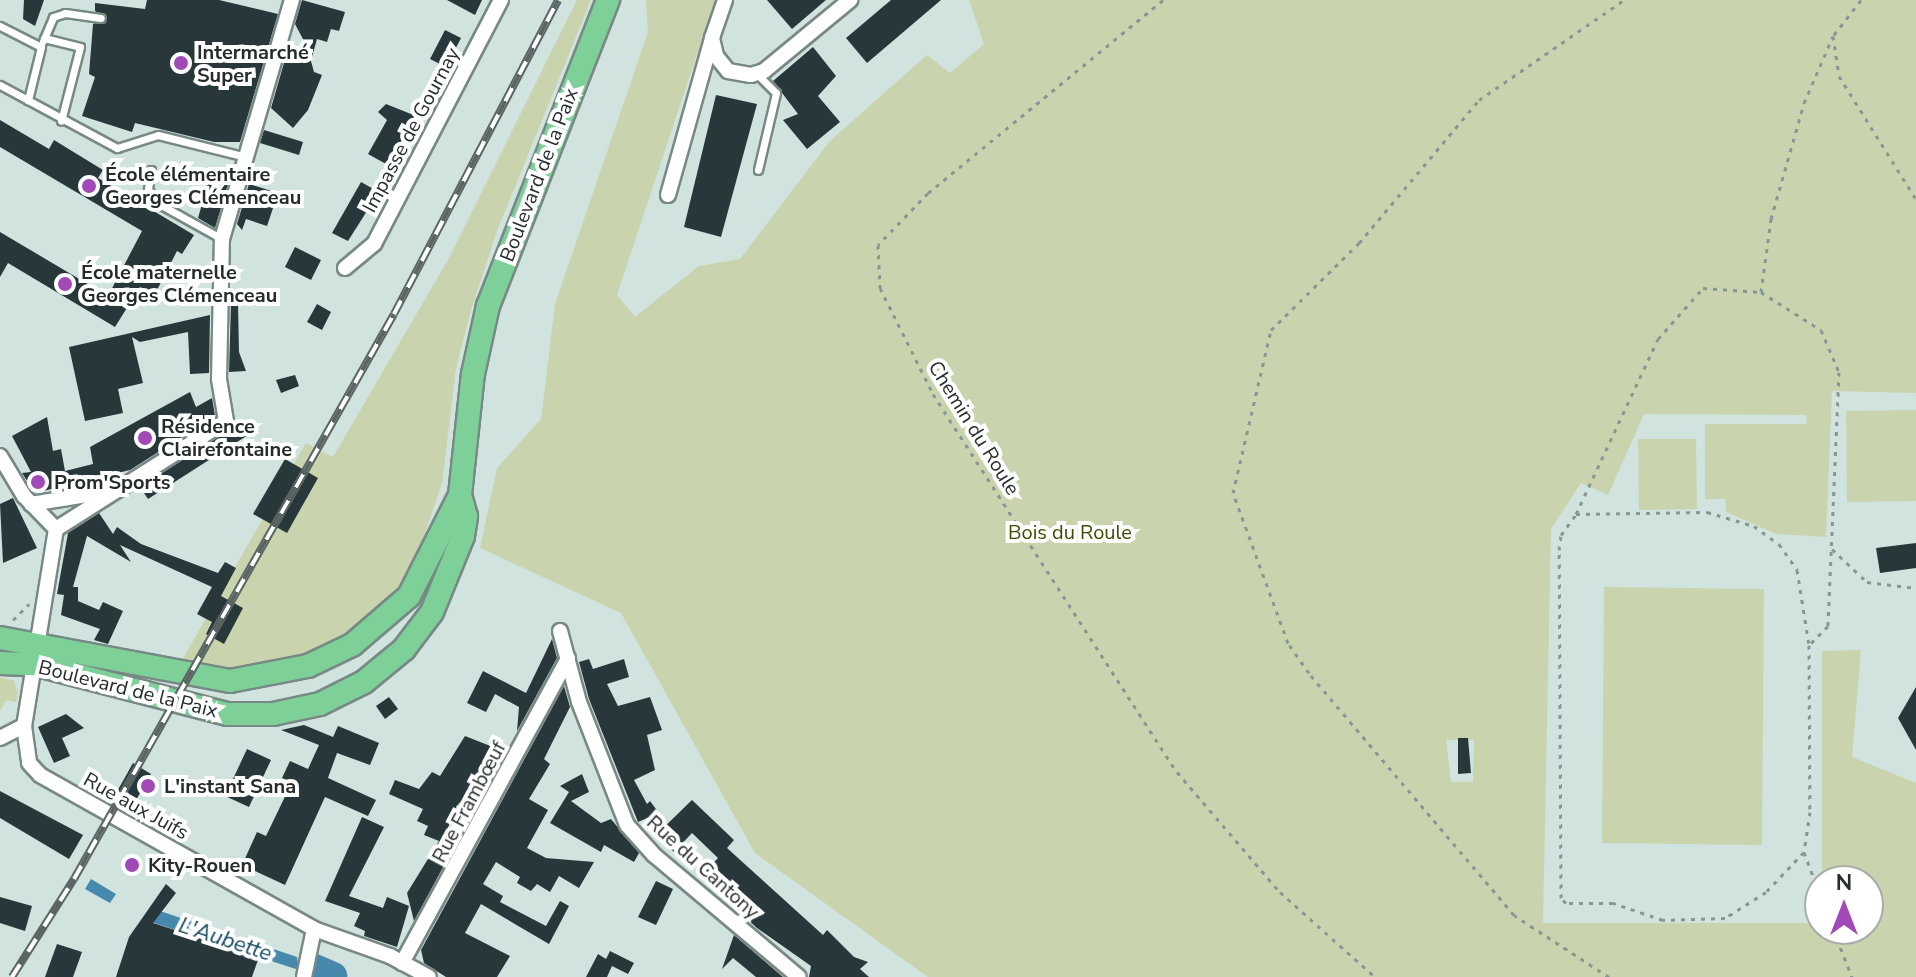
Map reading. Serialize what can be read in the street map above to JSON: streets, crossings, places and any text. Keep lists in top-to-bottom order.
{
  "streets": {
    "main road": ["Boulevard de la Paix"],
    "street": [
      "Impasse de Gournay",
      "Rue Frambœuf",
      "Rue aux Juifs",
      "Rue du Cantony"
    ],
    "path": ["Chemin du Roule"]
  },
  "crossings": [
    ["Boulevard de la Paix", "Rue aux Juifs"],
    ["Rue Frambœuf", "Rue aux Juifs"],
    ["Rue Frambœuf", "Rue du Cantony"]
  ],
  "water": ["L'Aubette"],
  "parks": ["Bois du Roule"],
  "places": [
    "Intermarché Super",
    "École élémentaire Georges Clémenceau",
    "École maternelle Georges Clémenceau",
    "Résidence Clairefontaine",
    "Prom'Sports",
    "L'instant Sana",
    "Kity-Rouen"
  ],
  "north": "top"
}
